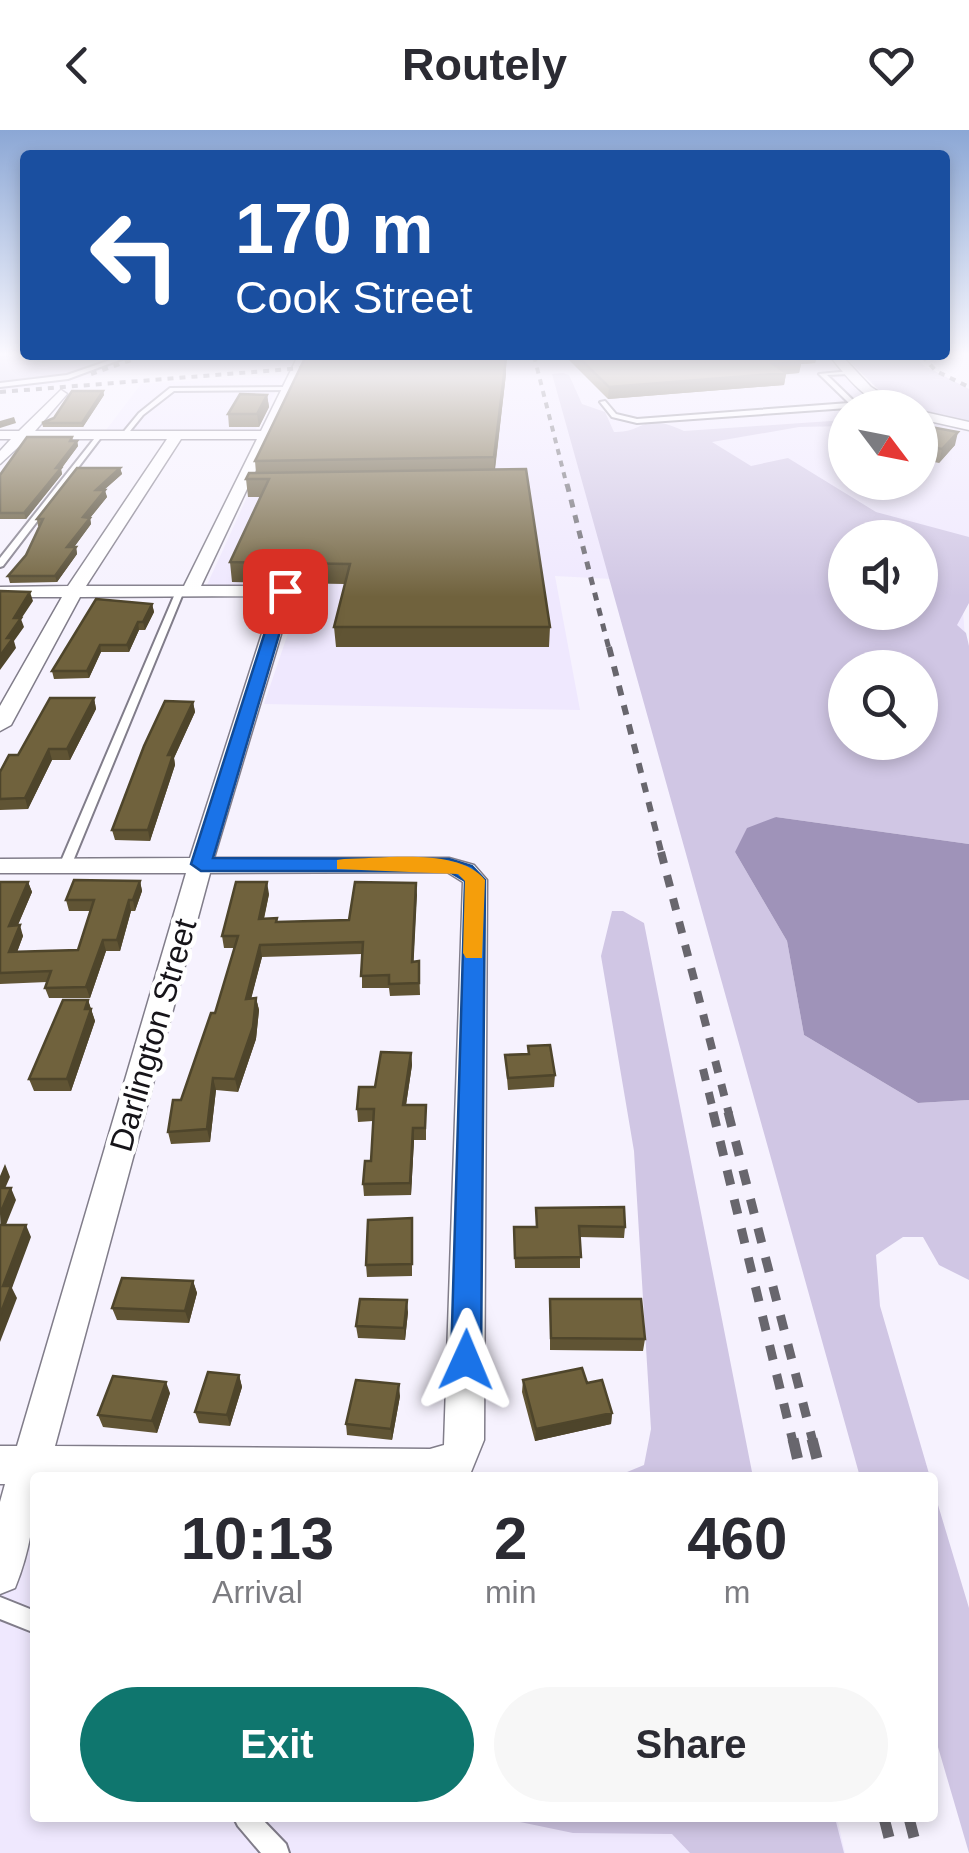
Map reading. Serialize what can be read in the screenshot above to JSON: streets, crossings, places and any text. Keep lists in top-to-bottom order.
{
  "streets": {
    "street": ["Darlington Street"]
  },
  "north": "bottom right",
  "page": {
    "header": "Routely",
    "turn": ["170 m", "Cook Street"],
    "eta": [
      "10:13",
      "Arrival",
      "2",
      "min",
      "460",
      "m"
    ],
    "buttons": ["Exit", "Share"]
  }
}
